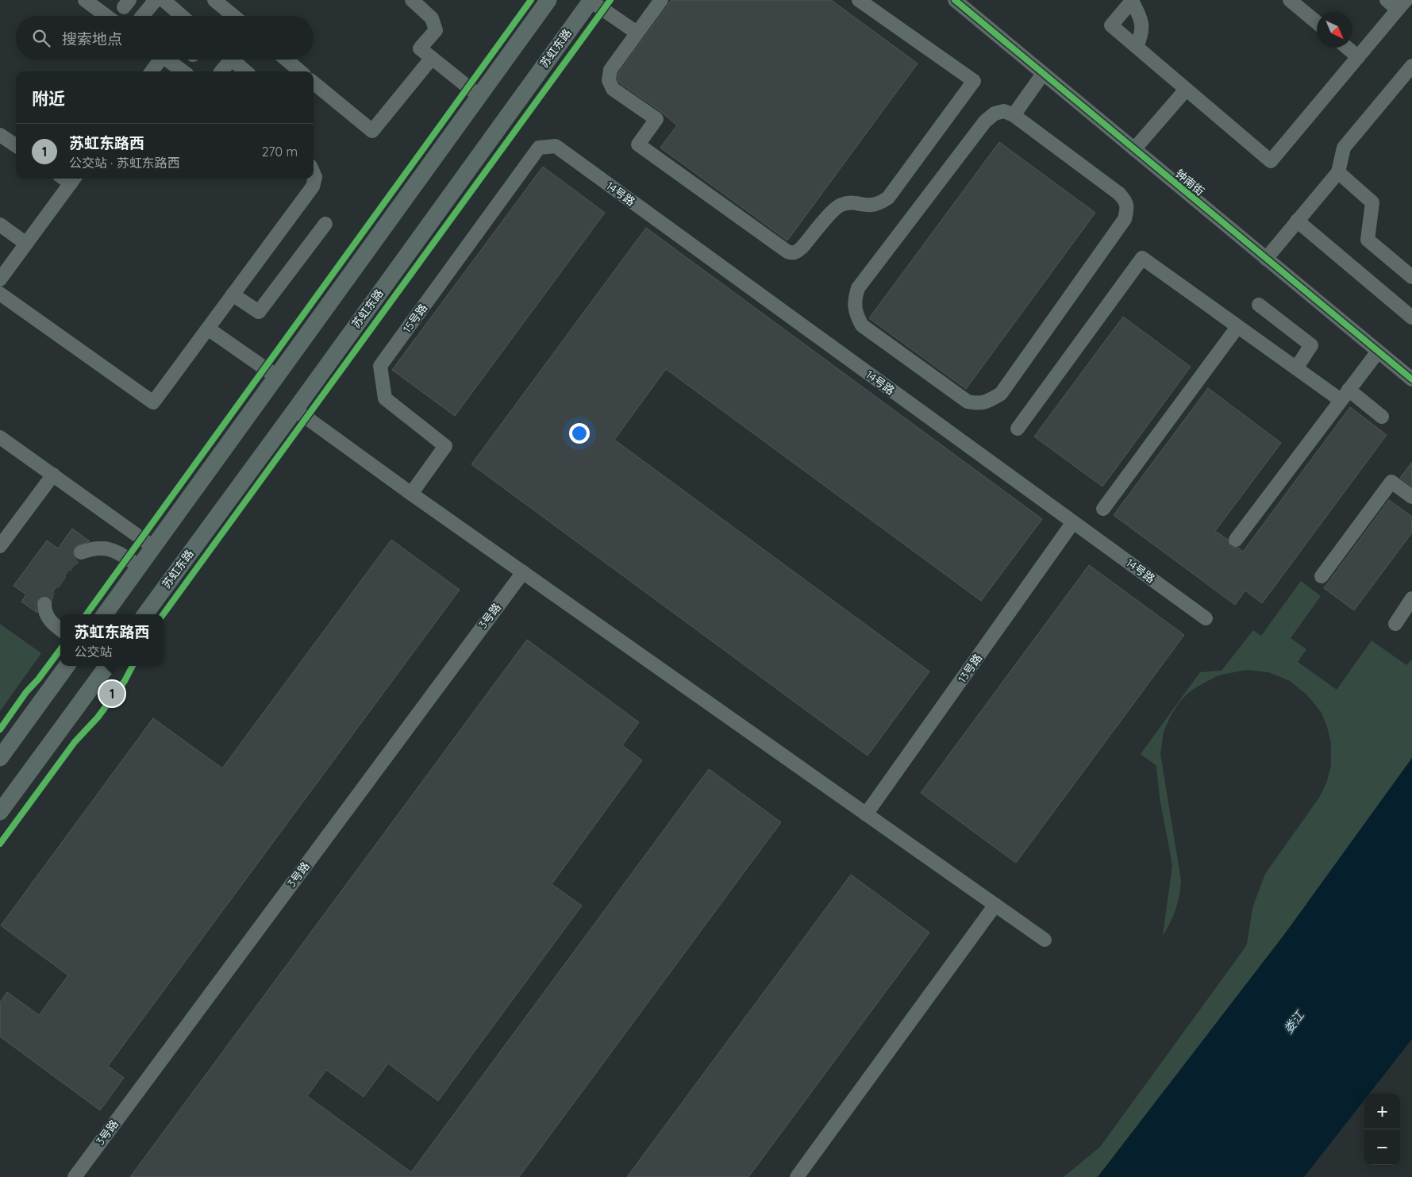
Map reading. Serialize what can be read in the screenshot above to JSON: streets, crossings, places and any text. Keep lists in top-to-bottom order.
{
  "streets": {
    "main road": ["苏虹东路"],
    "street": [
      "钟南街",
      "14号路",
      "15号路",
      "3号路",
      "13号路"
    ]
  },
  "crossings": [
    ["14号路", "15号路"],
    ["14号路", "13号路"]
  ],
  "water": ["娄江"],
  "north": "bottom right",
  "page": {
    "search": "搜索地点",
    "heading": "附近",
    "list": [
      {
        "mark": "1",
        "name": "苏虹东路西",
        "note": "公交站 · 苏虹东路西",
        "value": "270 m"
      }
    ],
    "popup": ["苏虹东路西", "公交站"],
    "pins": "1",
    "map_buttons": ["+", "−"]
  }
}
